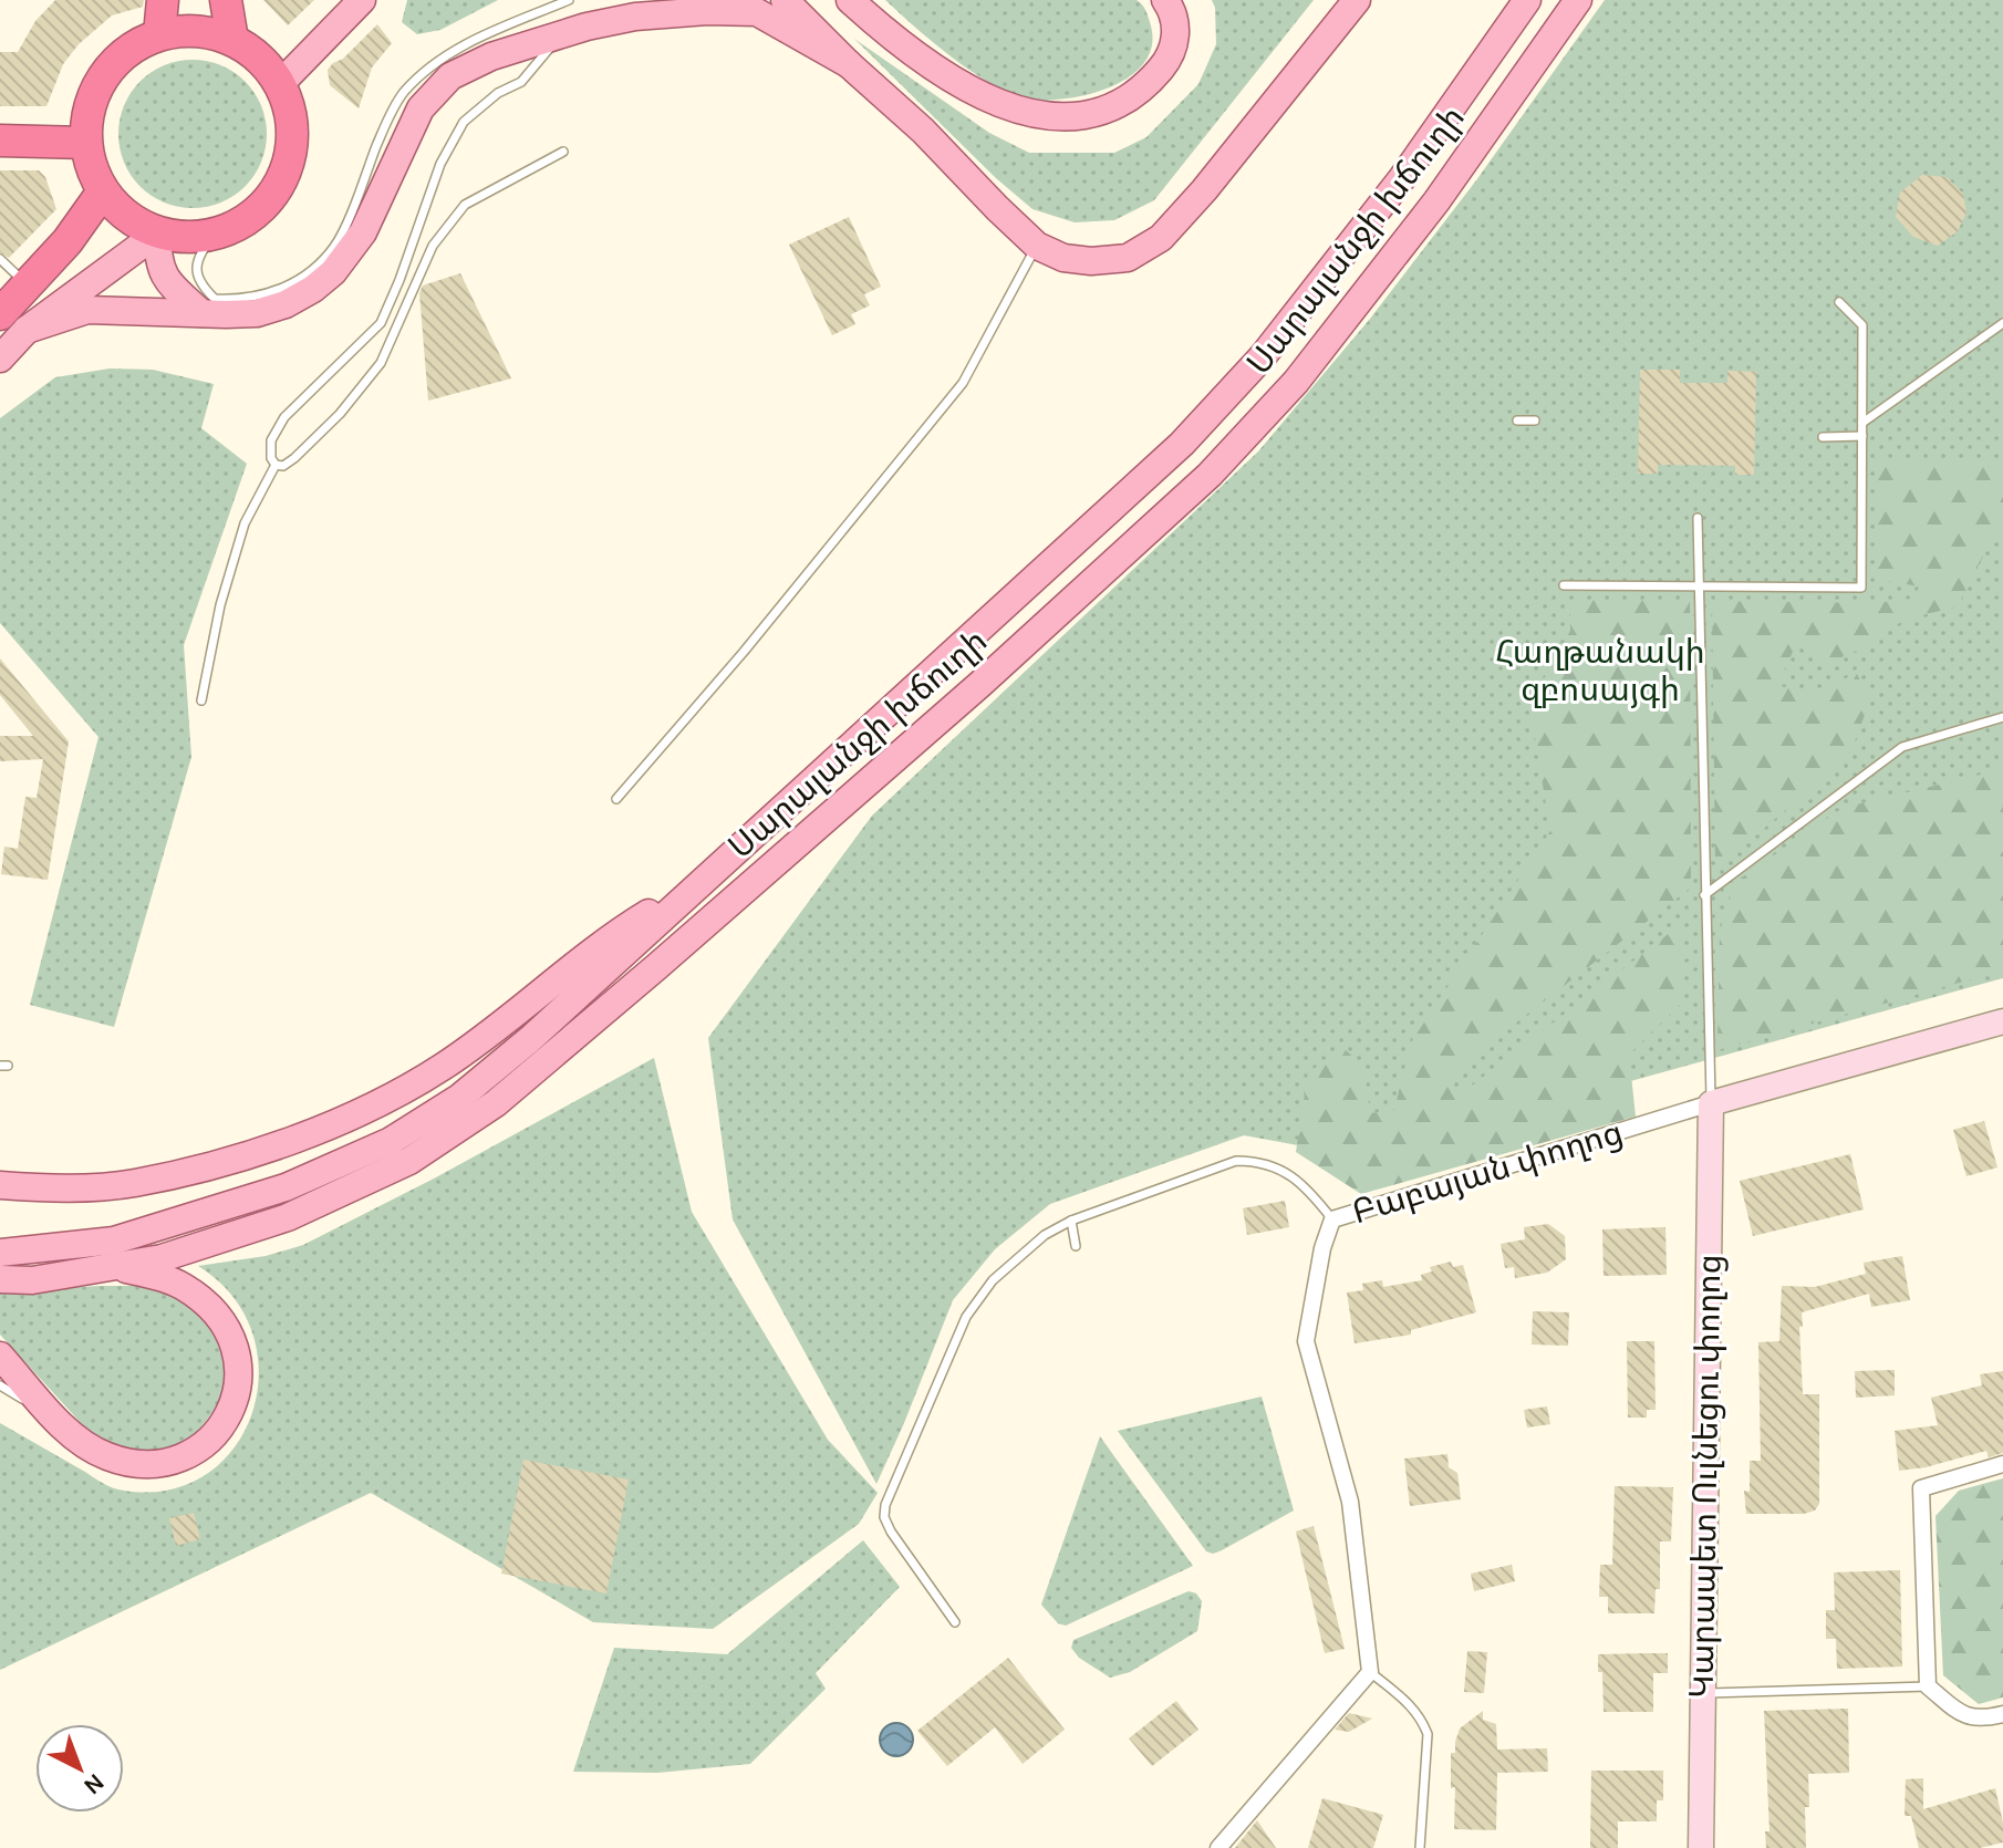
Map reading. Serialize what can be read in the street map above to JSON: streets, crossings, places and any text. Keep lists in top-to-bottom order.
{
  "streets": {
    "main road": ["Սարալանջի խճուղի"],
    "street": ["Բաբայան փողոց", "Կարապետ Ուլնեցու փողոց"]
  },
  "crossings": [
    ["Բաբայան փողոց", "Կարապետ Ուլնեցու փողոց"]
  ],
  "parks": ["Հաղթանակի զբոսայգի"],
  "north": "bottom right"
}
